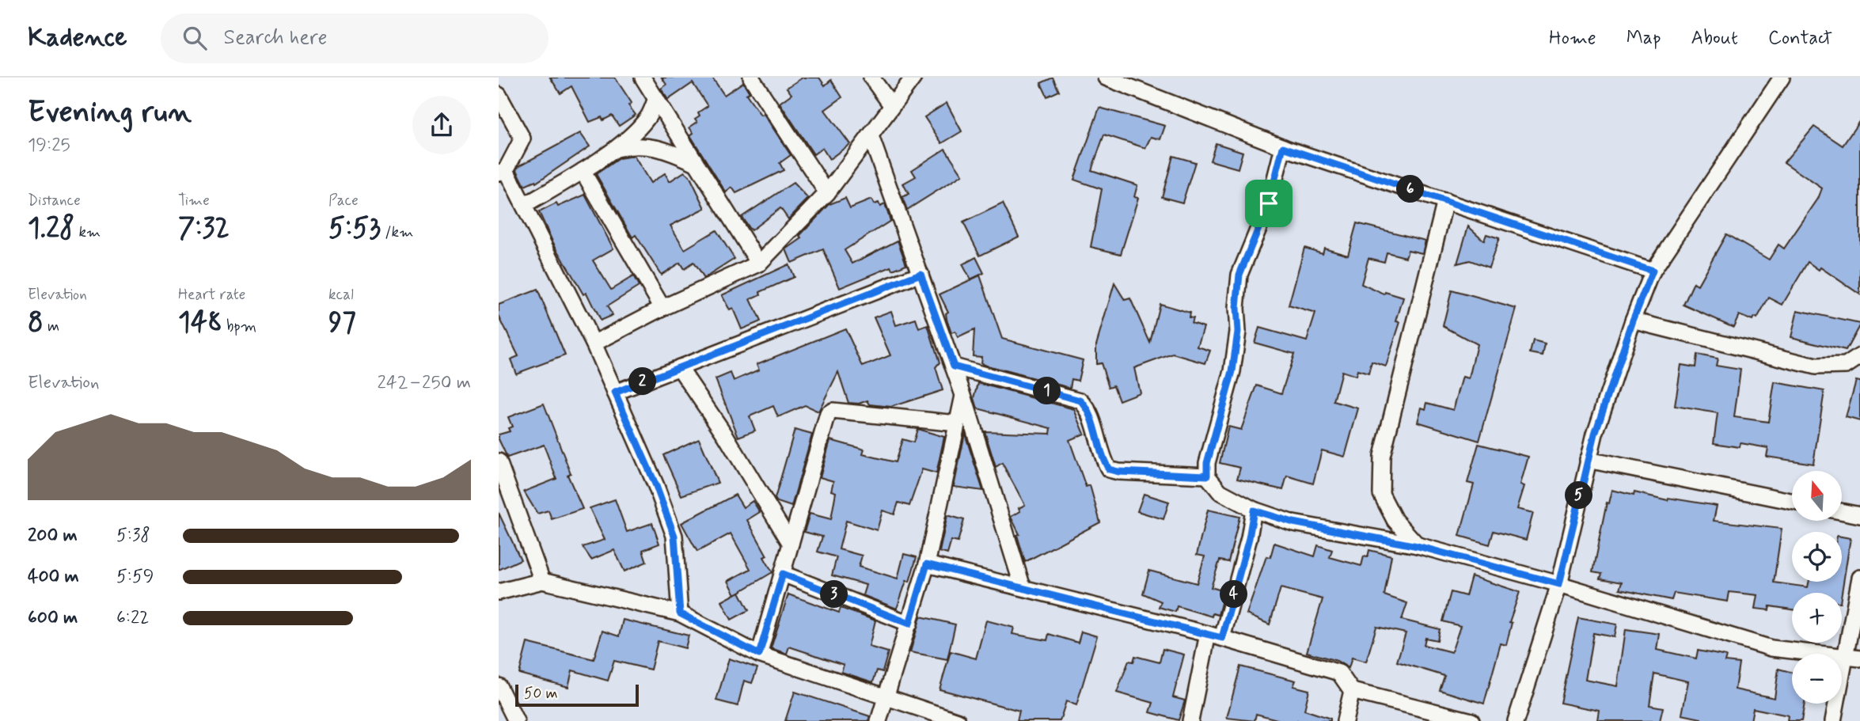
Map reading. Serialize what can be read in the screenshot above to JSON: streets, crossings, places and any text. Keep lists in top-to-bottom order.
{
  "scale_bar": "50 m",
  "north": "top",
  "page": {
    "header": "Kadence",
    "search": "Search here",
    "nav": [
      "Home",
      "Map",
      "About",
      "Contact"
    ],
    "heading": ["Evening run", "19:25"],
    "stats": [
      ["Distance", "1.28 km"],
      ["Time", "7:32"],
      ["Pace", "5:53 /km"],
      ["Elevation", "8 m"],
      ["Heart rate", "148 bpm"],
      ["kcal", "97"]
    ],
    "pins": [
      "6",
      "2",
      "1",
      "5",
      "3",
      "4"
    ],
    "chart": ["Elevation", "242–250 m"],
    "map_buttons": ["+", "−"],
    "list": [
      {
        "name": "200 m",
        "note": "5:38"
      },
      {
        "name": "400 m",
        "note": "5:59"
      },
      {
        "name": "600 m",
        "note": "6:22"
      }
    ],
    "scale": "50 m"
  }
}
